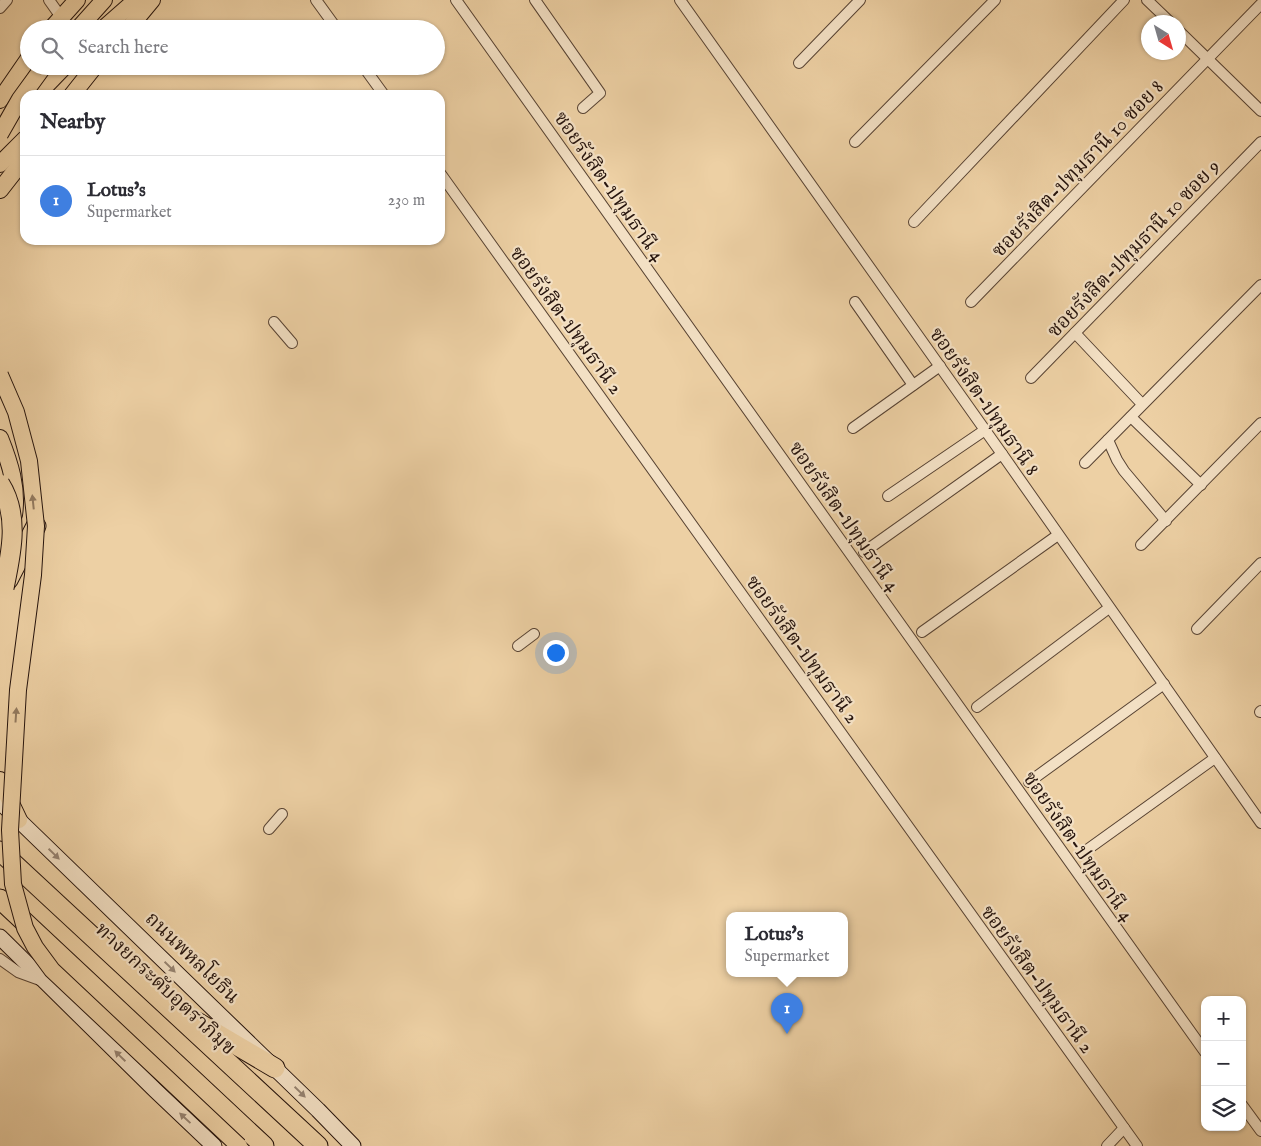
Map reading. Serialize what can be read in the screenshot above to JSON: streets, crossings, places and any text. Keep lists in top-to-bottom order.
{
  "streets": {
    "highway": ["ทางยกระดับอุตราภิมุข"],
    "main road": ["ถนนพหลโยธิน"],
    "street": [
      "ซอยรังสิต-ปทุมธานี 10 ซอย 8",
      "ซอยรังสิต-ปทุมธานี 4",
      "ซอยรังสิต-ปทุมธานี 10 ซอย 9",
      "ซอยรังสิต-ปทุมธานี 2",
      "ซอยรังสิต-ปทุมธานี 8"
    ]
  },
  "north": "bottom right",
  "page": {
    "search": "Search here",
    "heading": "Nearby",
    "list": [
      {
        "mark": "1",
        "name": "Lotus's",
        "note": "Supermarket",
        "value": "230 m"
      }
    ],
    "popup": ["Lotus's", "Supermarket"],
    "pins": "1",
    "map_buttons": ["+", "−"]
  }
}
